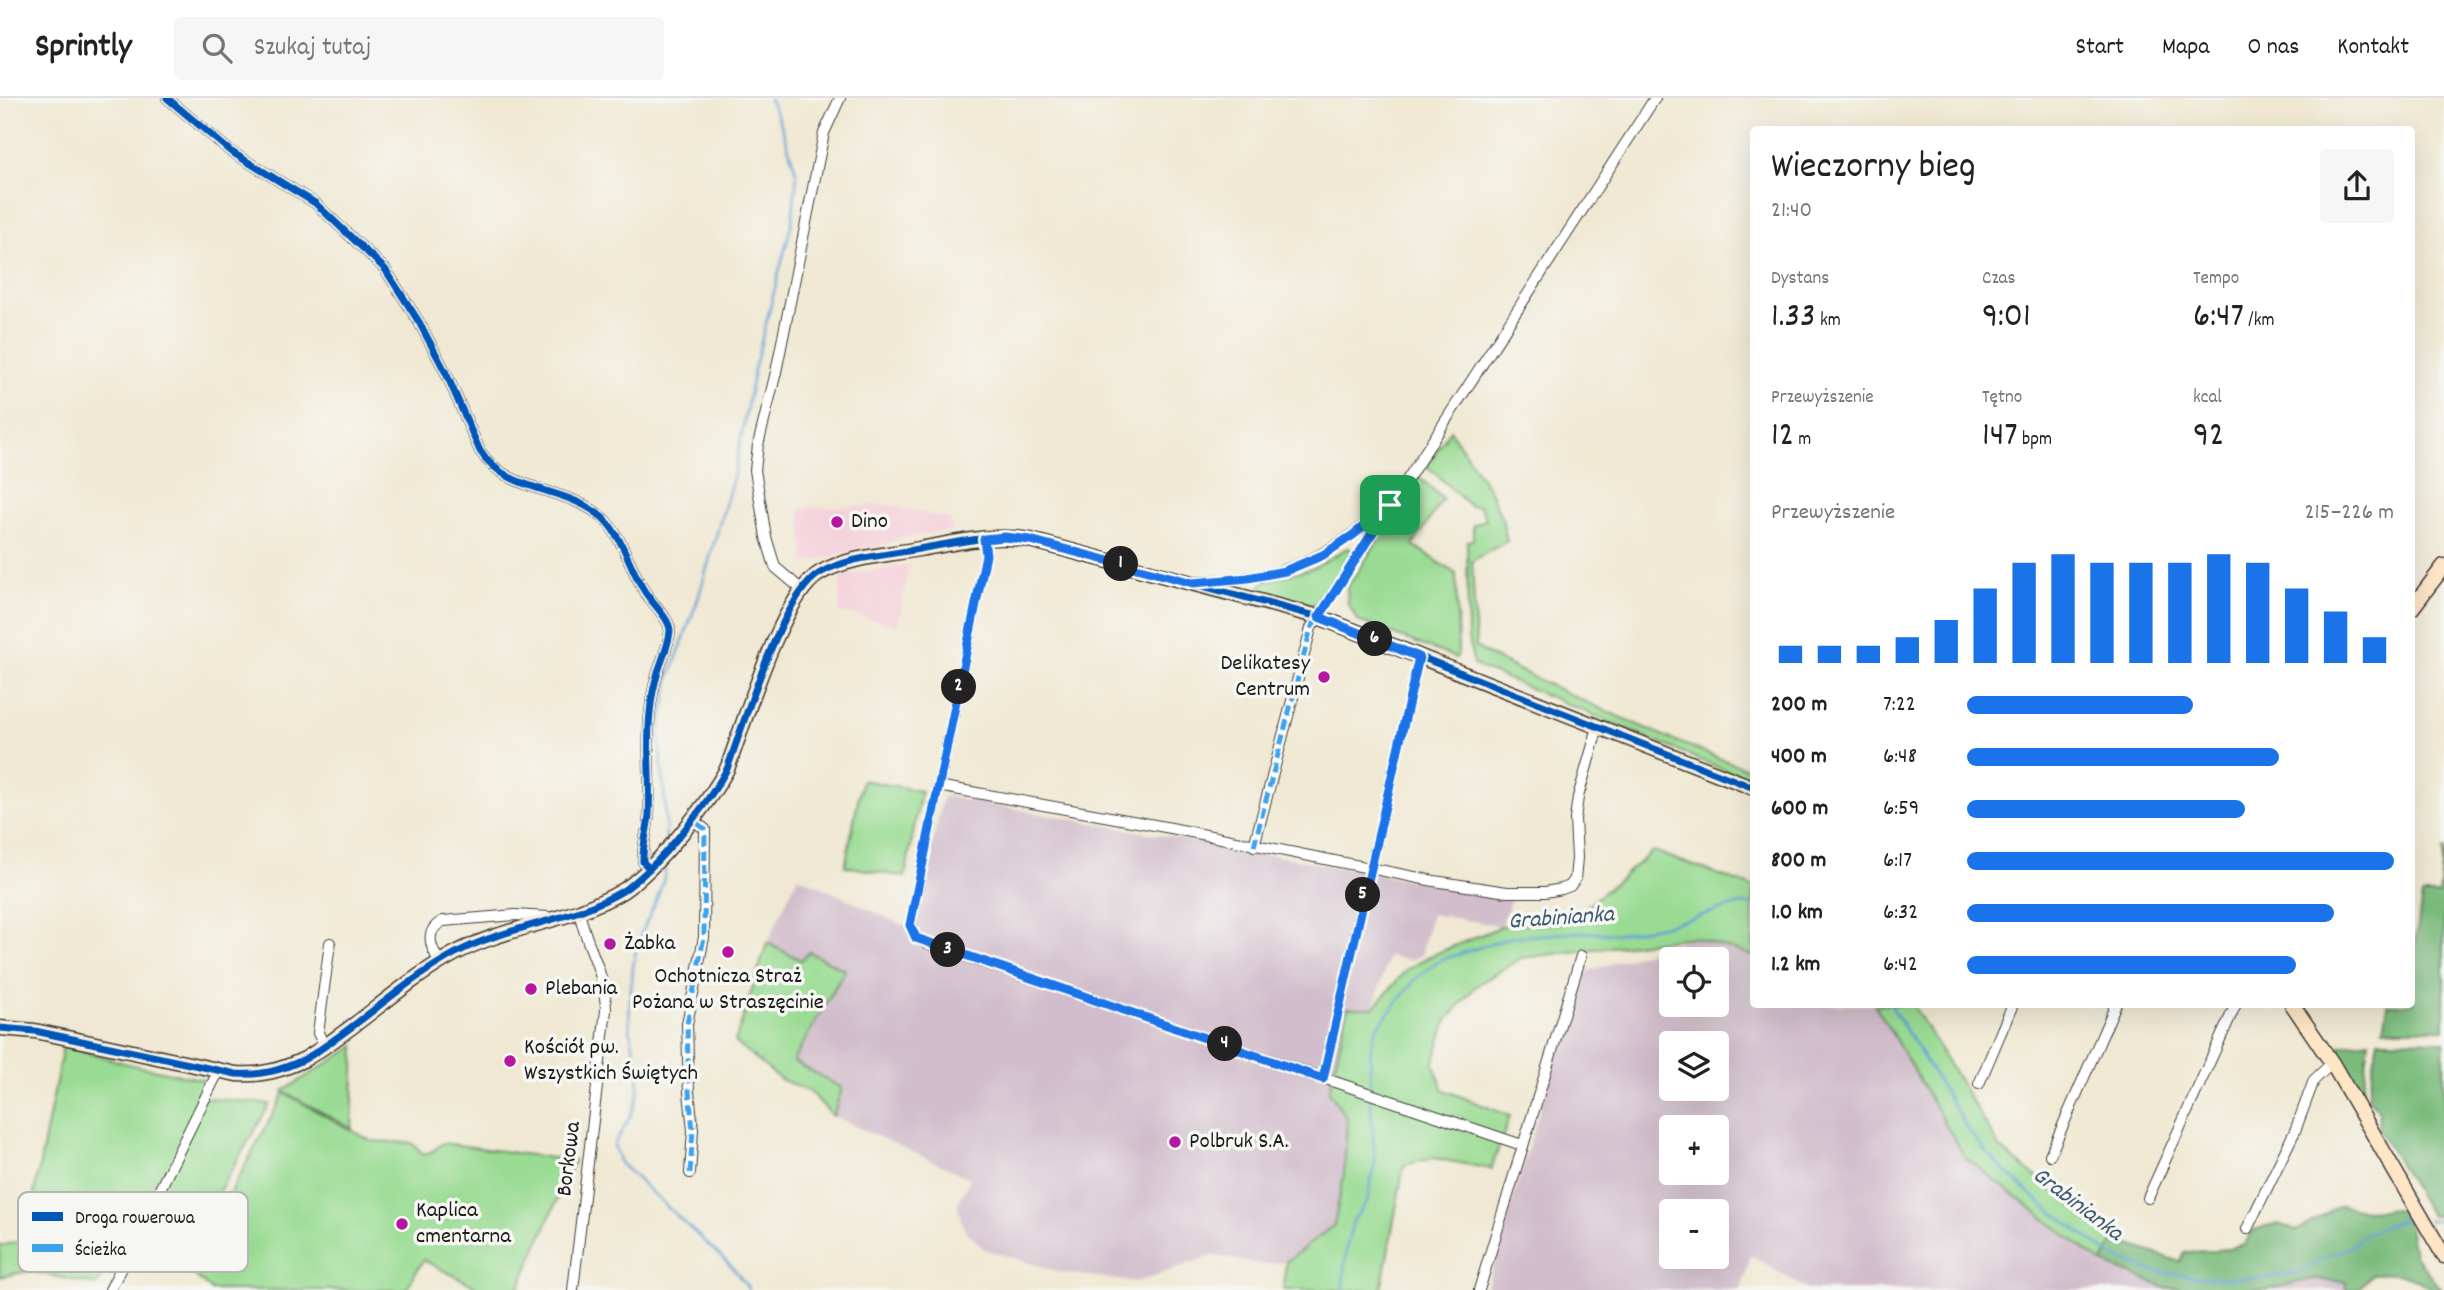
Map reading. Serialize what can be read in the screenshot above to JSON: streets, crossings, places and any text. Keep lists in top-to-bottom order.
{
  "streets": {
    "street": ["Borkowa"]
  },
  "water": ["Grabinianka"],
  "places": [
    "Dino",
    "Delikatesy Centrum",
    "Żabka",
    "Ochotnicza Straż Pożana w Straszęcinie",
    "Plebania",
    "Kościół pw. Wszystkich Świętych",
    "Polbruk S.A.",
    "Kaplica cmentarna"
  ],
  "legend": ["Droga rowerowa", "Ścieżka"],
  "page": {
    "header": "Sprintly",
    "search": "Szukaj tutaj",
    "nav": [
      "Start",
      "Mapa",
      "O nas",
      "Kontakt"
    ],
    "heading": ["Wieczorny bieg", "21:40"],
    "stats": [
      ["Dystans", "1.33 km"],
      ["Czas", "9:01"],
      ["Tempo", "6:47 /km"],
      ["Przewyższenie", "12 m"],
      ["Tętno", "147 bpm"],
      ["kcal", "92"]
    ],
    "chart": ["Przewyższenie", "215–226 m"],
    "pins": [
      "1",
      "6",
      "2",
      "5",
      "3",
      "4"
    ],
    "list": [
      {
        "name": "200 m",
        "note": "7:22"
      },
      {
        "name": "400 m",
        "note": "6:48"
      },
      {
        "name": "600 m",
        "note": "6:59"
      },
      {
        "name": "800 m",
        "note": "6:17"
      },
      {
        "name": "1.0 km",
        "note": "6:32"
      },
      {
        "name": "1.2 km",
        "note": "6:42"
      }
    ],
    "map_buttons": ["+", "−"]
  }
}
